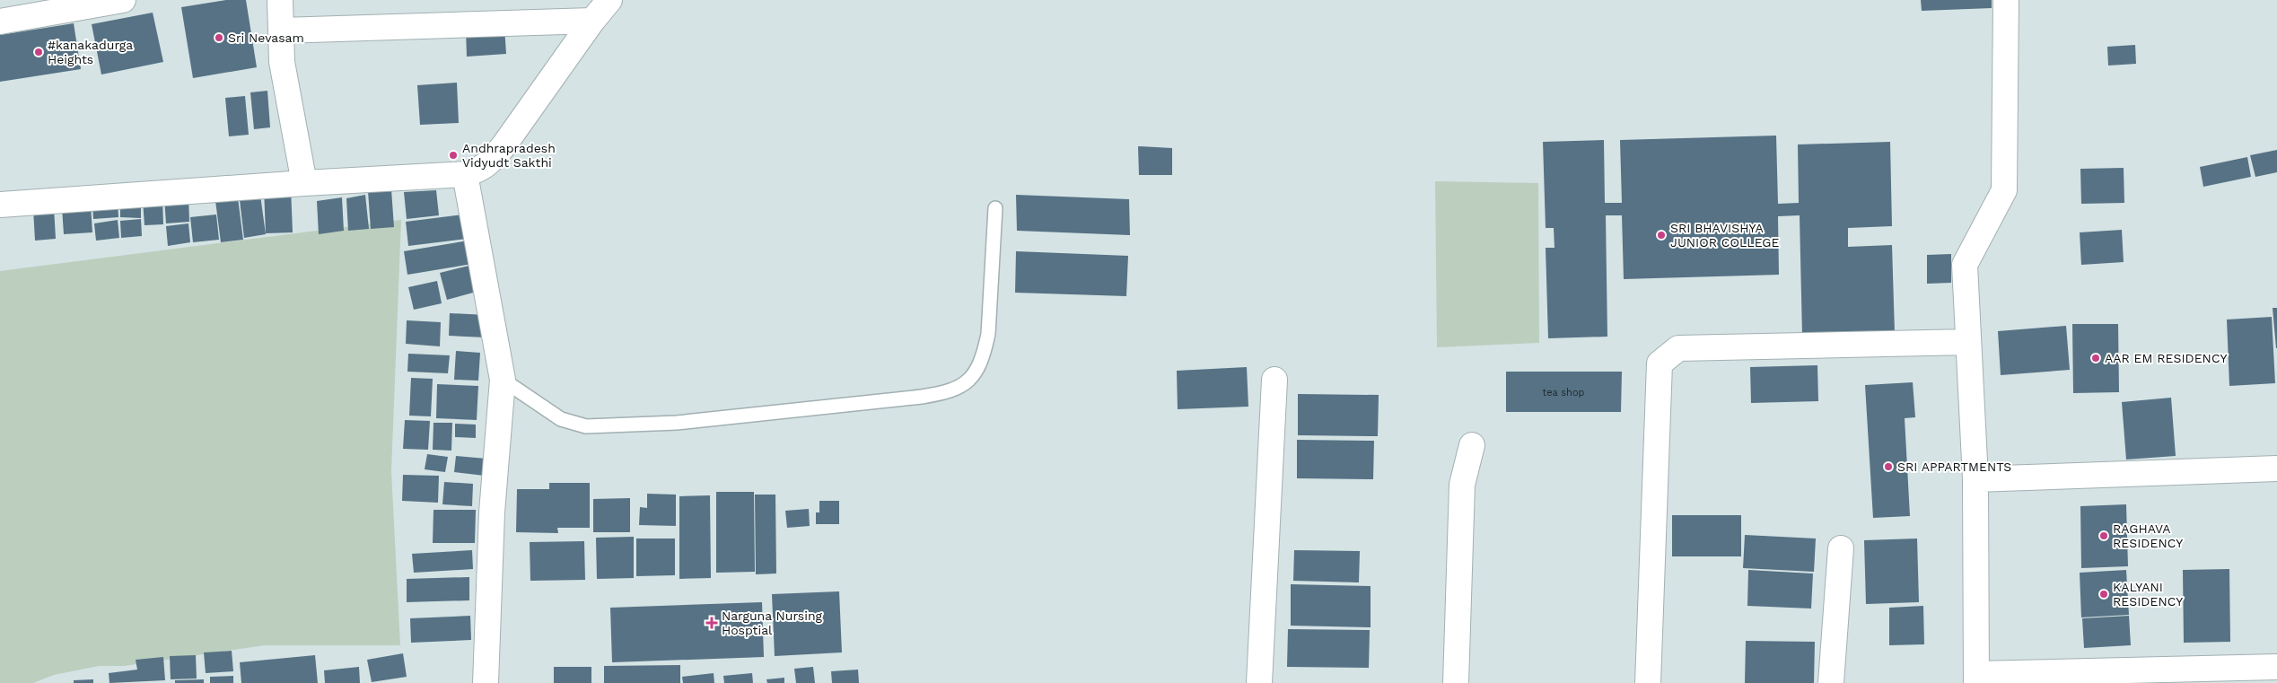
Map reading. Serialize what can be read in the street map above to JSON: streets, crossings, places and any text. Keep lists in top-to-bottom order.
{
  "places": {
    "other": [
      "Sri Nevasam",
      "#kanakadurga Heights",
      "Andhrapradesh Vidyudt Sakthi",
      "SRI BHAVISHYA JUNIOR COLLEGE",
      "AAR EM RESIDENCY",
      "SRI APPARTMENTS",
      "RAGHAVA RESIDENCY",
      "KALYANI RESIDENCY"
    ],
    "health": ["Narguna Nursing Hosptial"]
  },
  "house_numbers": ["tea shop"]
}
